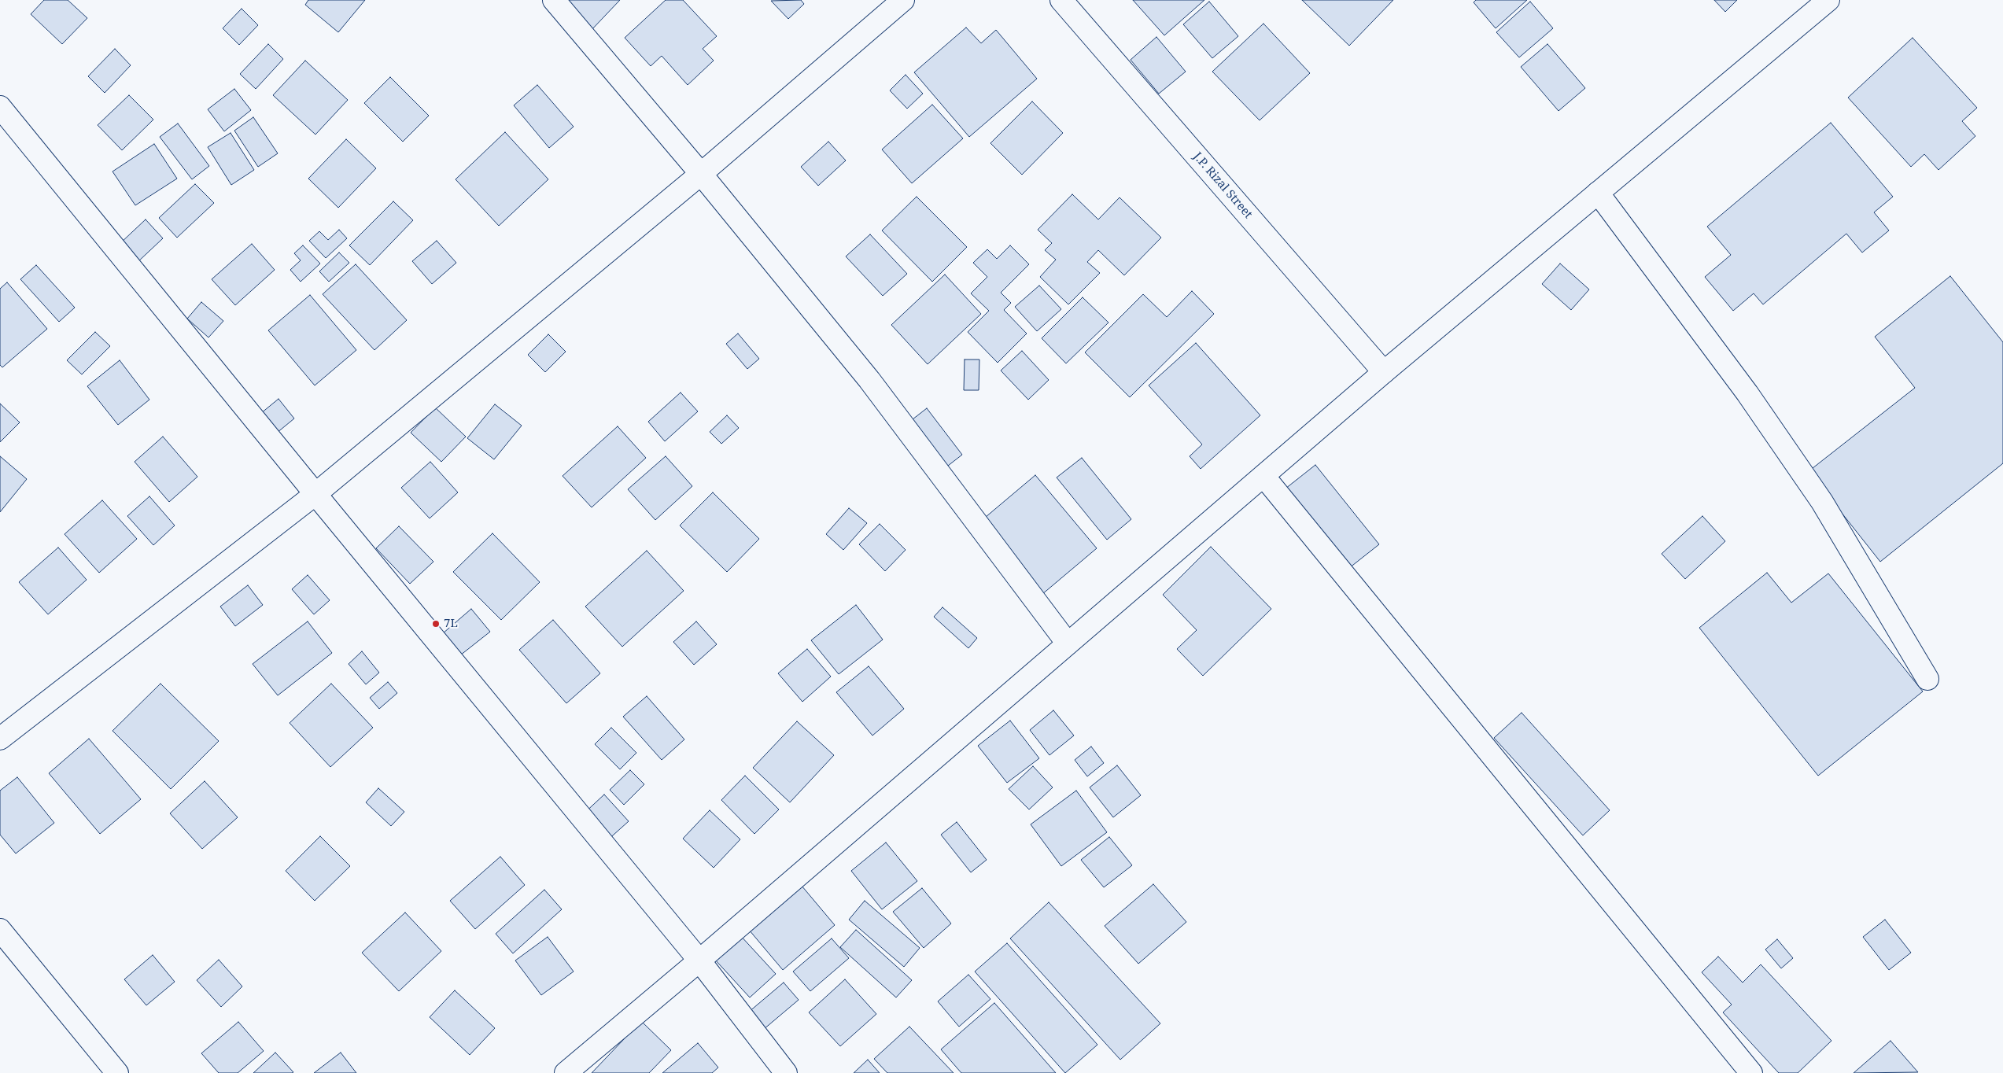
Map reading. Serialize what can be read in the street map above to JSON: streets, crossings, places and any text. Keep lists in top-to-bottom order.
{
  "streets": {
    "street": ["J.P. Rizal Street"]
  },
  "places": ["7L"]
}
